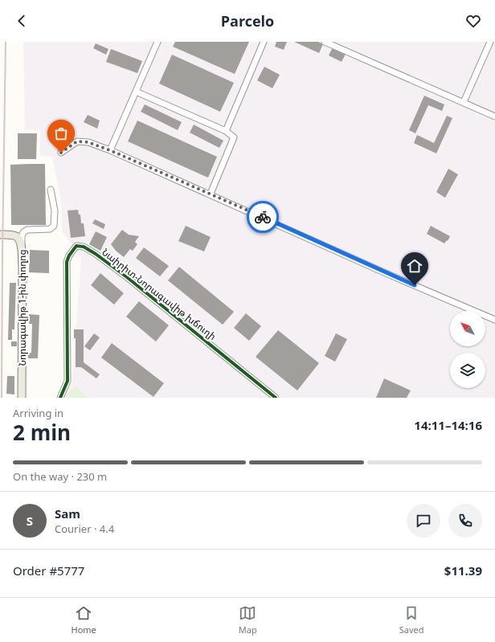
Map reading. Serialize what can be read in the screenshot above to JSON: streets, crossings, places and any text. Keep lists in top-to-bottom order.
{
  "streets": {
    "main road": ["Նորագավիթ 1-ին փողոց"],
    "street": ["Նաիրիտ-Նորագավիթ խճուղի"]
  },
  "north": "top left",
  "page": {
    "header": "Parcelo",
    "heading": ["2 min", "Arriving in", "14:11–14:16"],
    "panel": [
      "Sam",
      "Courier · 4.4",
      "Order #5777",
      "$11.39"
    ],
    "bar": "On the way · 230 m",
    "round": "S",
    "tabs": ["Home", "Map", "Saved"]
  }
}
